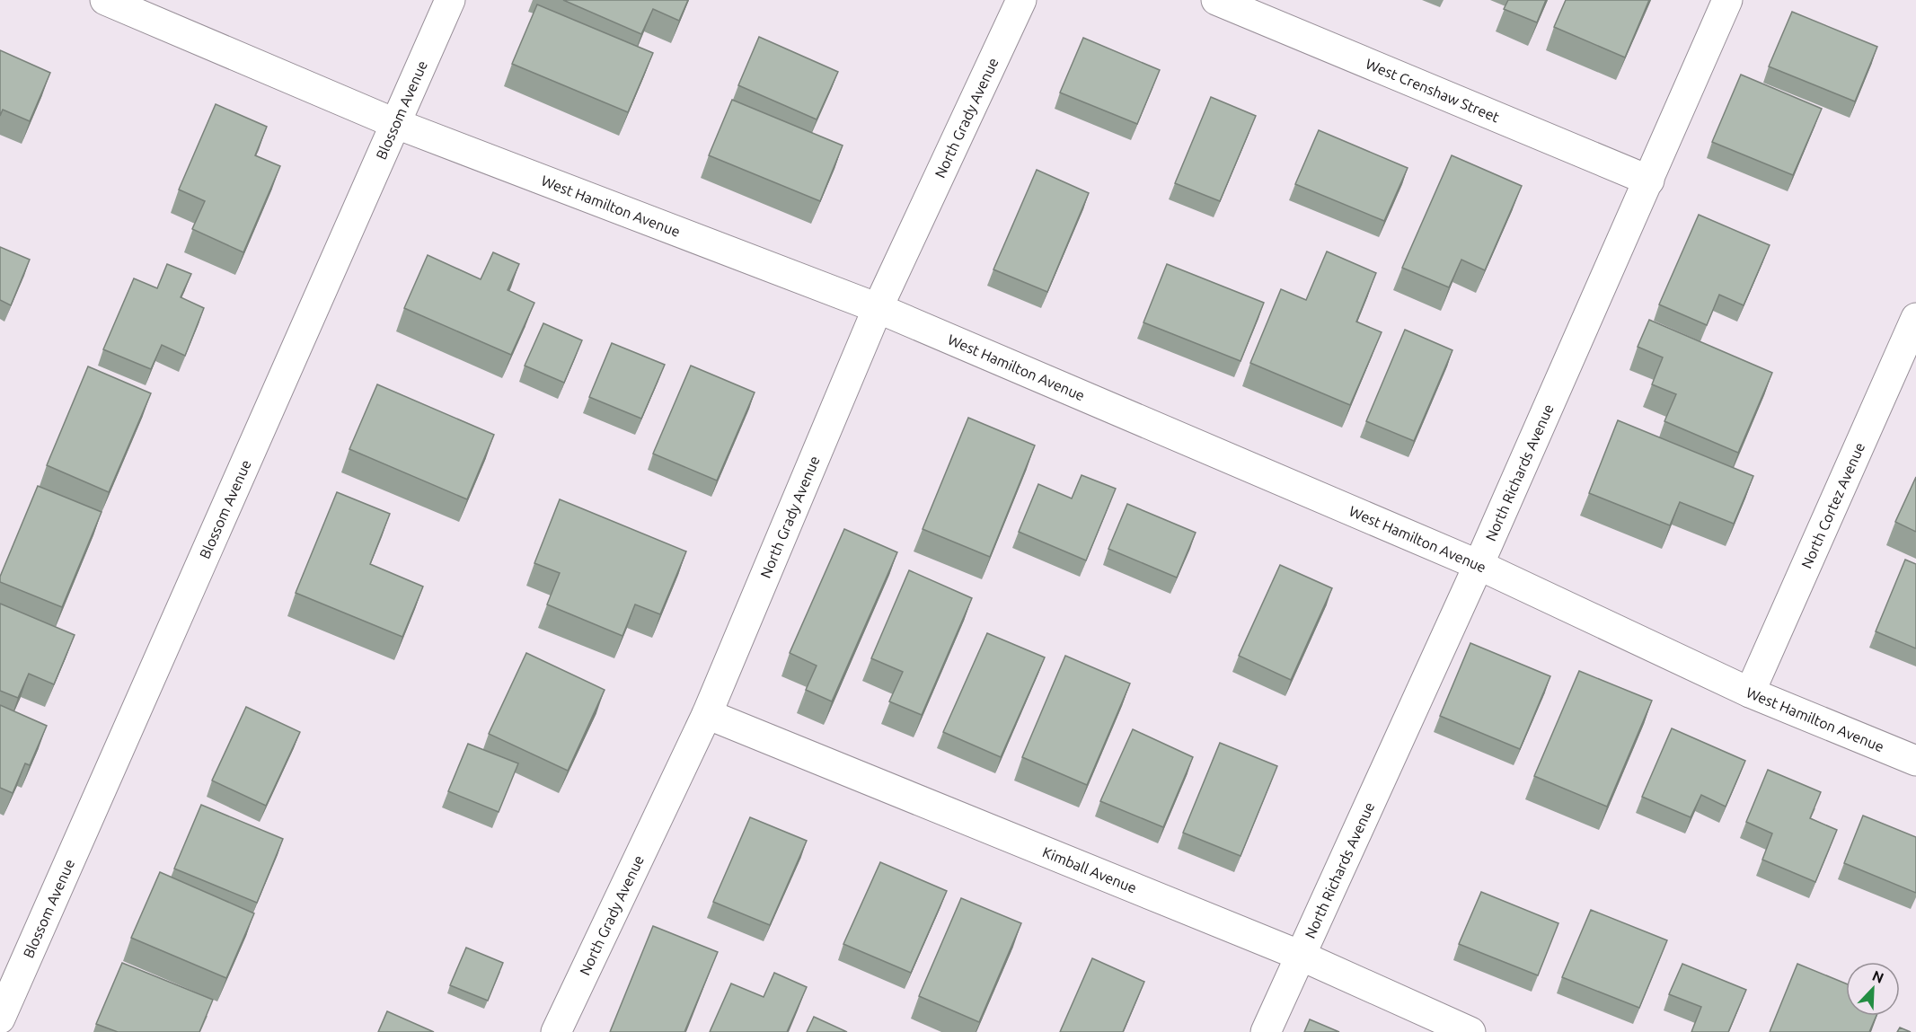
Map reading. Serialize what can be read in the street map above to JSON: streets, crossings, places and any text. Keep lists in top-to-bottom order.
{
  "streets": {
    "street": [
      "West Crenshaw Street",
      "Blossom Avenue",
      "North Grady Avenue",
      "West Hamilton Avenue",
      "North Richards Avenue",
      "North Cortez Avenue",
      "Kimball Avenue"
    ]
  },
  "crossings": [
    ["West Crenshaw Street", "North Richards Avenue"],
    ["Blossom Avenue", "West Hamilton Avenue"],
    ["North Grady Avenue", "West Hamilton Avenue"],
    ["North Grady Avenue", "Kimball Avenue"],
    ["West Hamilton Avenue", "North Richards Avenue"],
    ["West Hamilton Avenue", "North Cortez Avenue"],
    ["North Richards Avenue", "Kimball Avenue"]
  ],
  "north": "top right"
}
